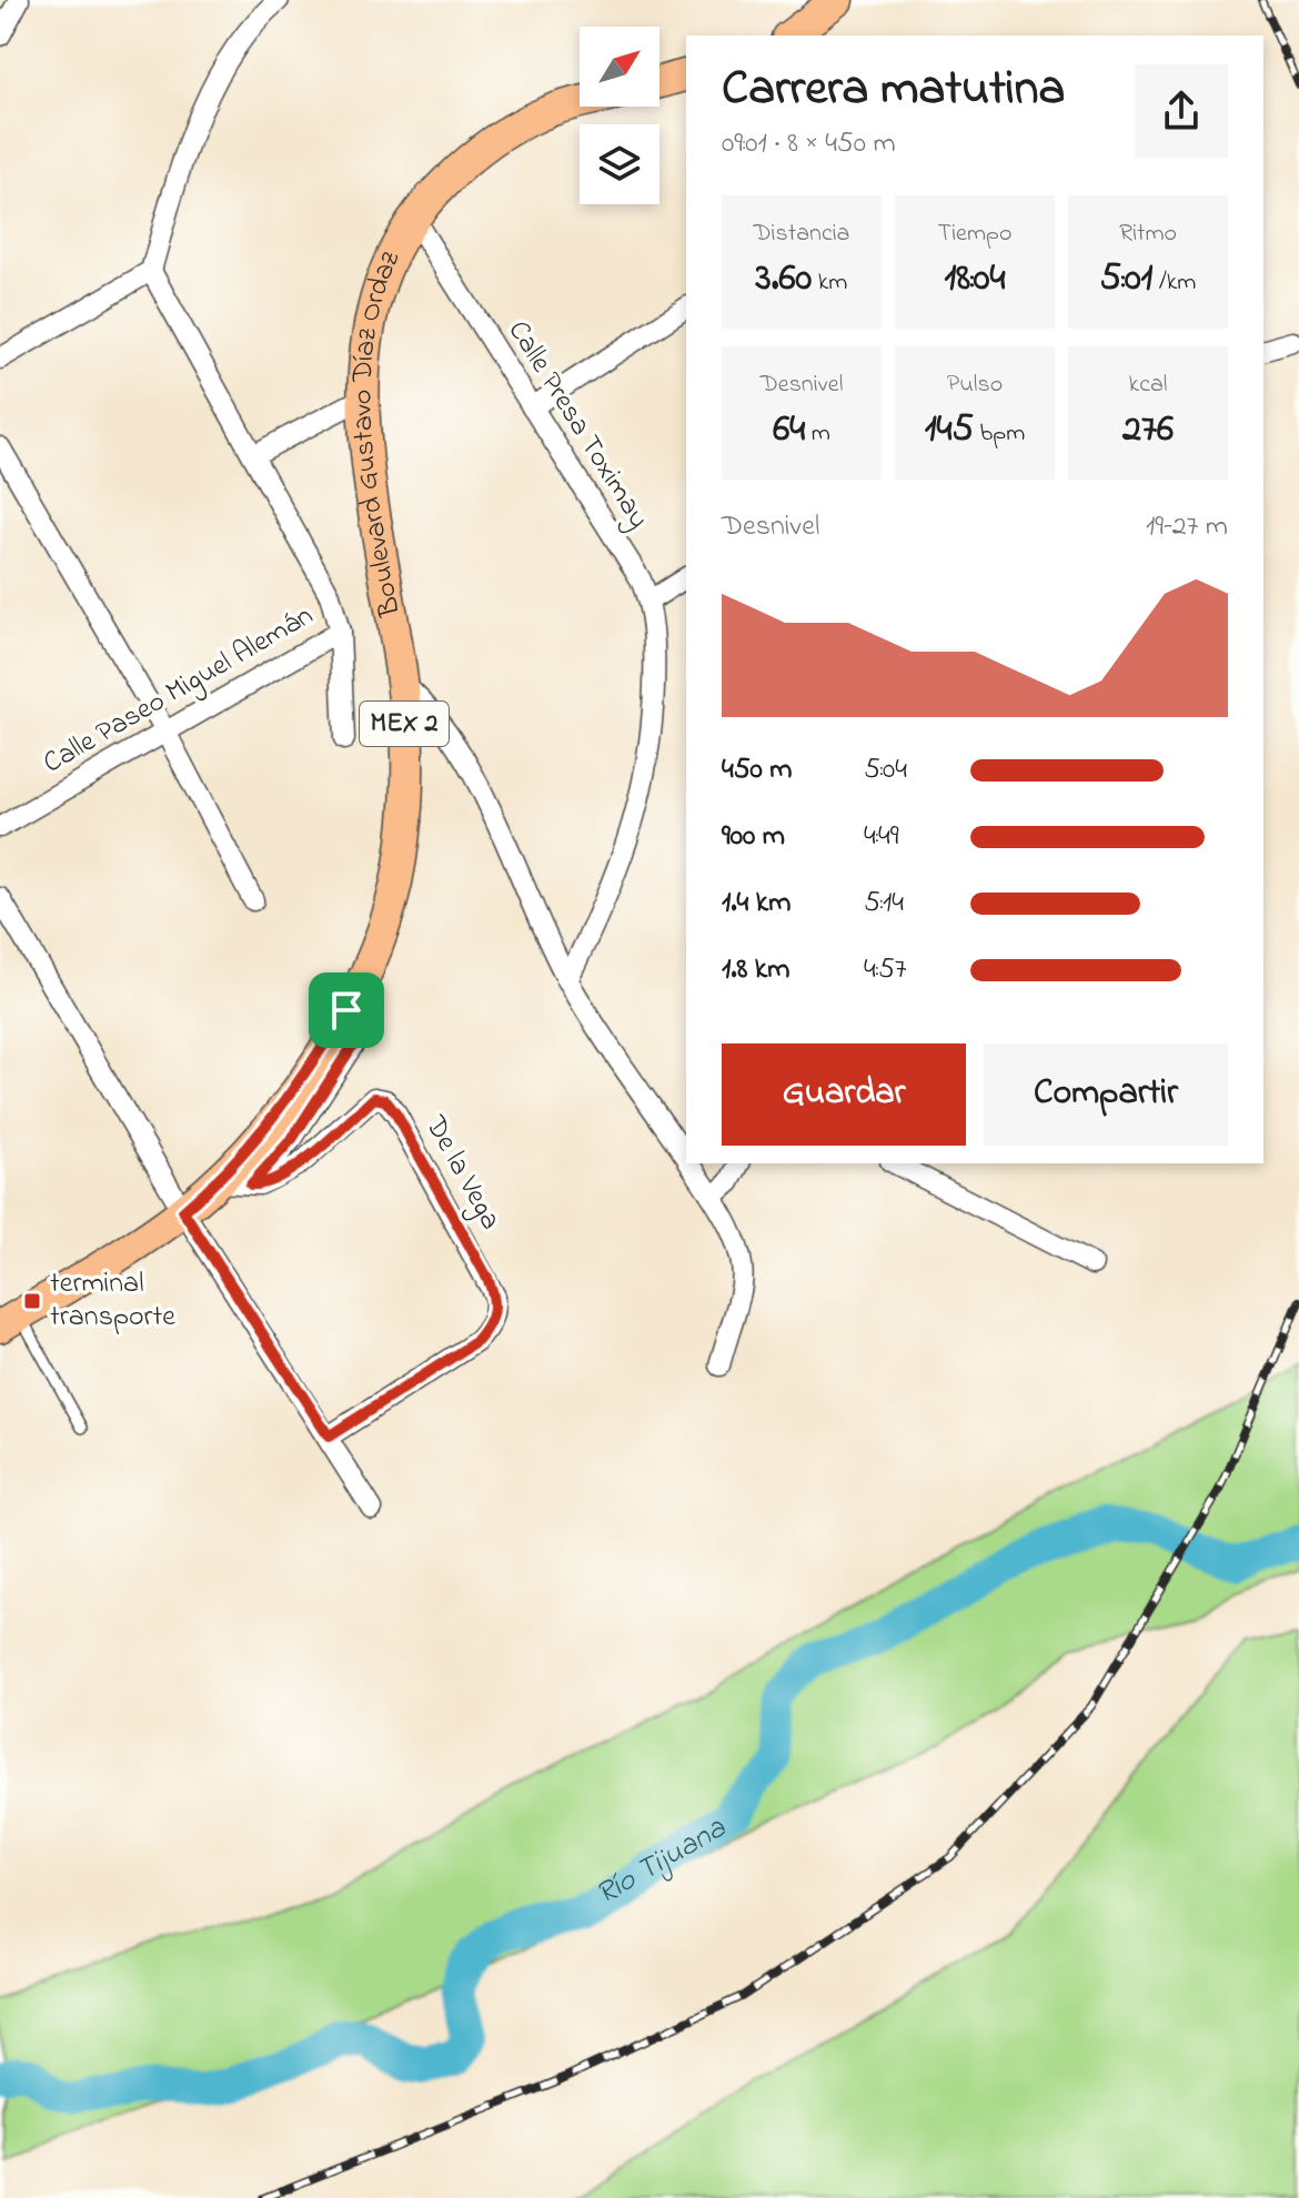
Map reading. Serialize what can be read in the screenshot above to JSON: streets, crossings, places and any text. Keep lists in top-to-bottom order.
{
  "streets": {
    "main road": ["Boulevard Gustavo Díaz Ordaz", "MEX 2"],
    "street": ["Calle Presa Toximay", "Calle Paseo Miguel Alemán", "De la Vega"]
  },
  "crossings": [
    ["Calle Presa Toximay", "Boulevard Gustavo Díaz Ordaz"],
    ["Boulevard Gustavo Díaz Ordaz", "De la Vega"]
  ],
  "water": ["Río Tijuana"],
  "places": {
    "transit": ["terminal transporte"]
  },
  "north": "top right",
  "page": {
    "heading": ["Carrera matutina", "09:01 · 8 × 450 m"],
    "stats": [
      ["Distancia", "3.60 km"],
      ["Tiempo", "18:04"],
      ["Ritmo", "5:01 /km"],
      ["Desnivel", "64 m"],
      ["Pulso", "145 bpm"],
      ["kcal", "276"]
    ],
    "chart": ["Desnivel", "19–27 m"],
    "list": [
      {
        "name": "450 m",
        "note": "5:04"
      },
      {
        "name": "900 m",
        "note": "4:49"
      },
      {
        "name": "1.4 km",
        "note": "5:14"
      },
      {
        "name": "1.8 km",
        "note": "4:57"
      }
    ],
    "buttons": ["Guardar", "Compartir"]
  }
}
